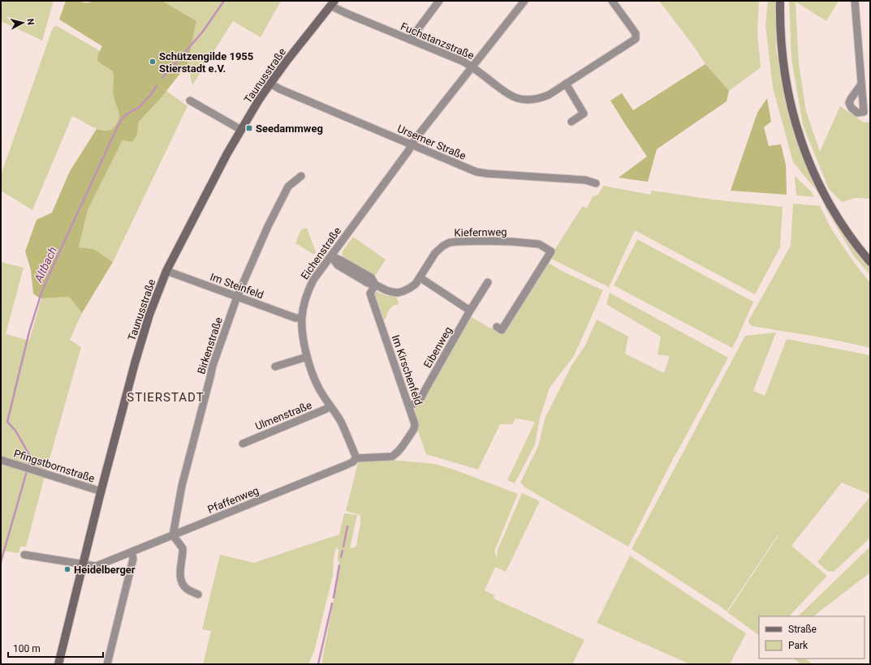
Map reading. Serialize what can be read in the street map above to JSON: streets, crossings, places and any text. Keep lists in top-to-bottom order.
{
  "streets": {
    "street": [
      "Fuchstanzstraße",
      "Taunusstraße",
      "Ursemer Straße",
      "Kiefernweg",
      "Eichenstraße",
      "Im Steinfeld",
      "Birkenstraße",
      "Eibenweg",
      "Im Kirschenfeld",
      "Ulmenstraße",
      "Pfingstbornstraße",
      "Pfaffenweg"
    ]
  },
  "crossings": [
    ["Fuchstanzstraße", "Taunusstraße"],
    ["Fuchstanzstraße", "Eichenstraße"],
    ["Taunusstraße", "Ursemer Straße"],
    ["Taunusstraße", "Im Steinfeld"],
    ["Taunusstraße", "Pfingstbornstraße"],
    ["Taunusstraße", "Pfaffenweg"],
    ["Ursemer Straße", "Eichenstraße"],
    ["Kiefernweg", "Eichenstraße"],
    ["Kiefernweg", "Im Kirschenfeld"],
    ["Eichenstraße", "Im Steinfeld"],
    ["Eichenstraße", "Ulmenstraße"],
    ["Eichenstraße", "Pfaffenweg"],
    ["Im Steinfeld", "Birkenstraße"],
    ["Birkenstraße", "Pfaffenweg"],
    ["Eibenweg", "Im Kirschenfeld"],
    ["Im Kirschenfeld", "Pfaffenweg"]
  ],
  "districts": ["STIERSTADT"],
  "water": ["Altbach"],
  "places": {
    "other": ["Schützengilde 1955 Stierstadt e.V.", "Heidelberger"],
    "transit": ["Seedammweg"]
  },
  "legend": ["Straße", "Park"],
  "scale_bar": "100 m",
  "north": "right"
}
